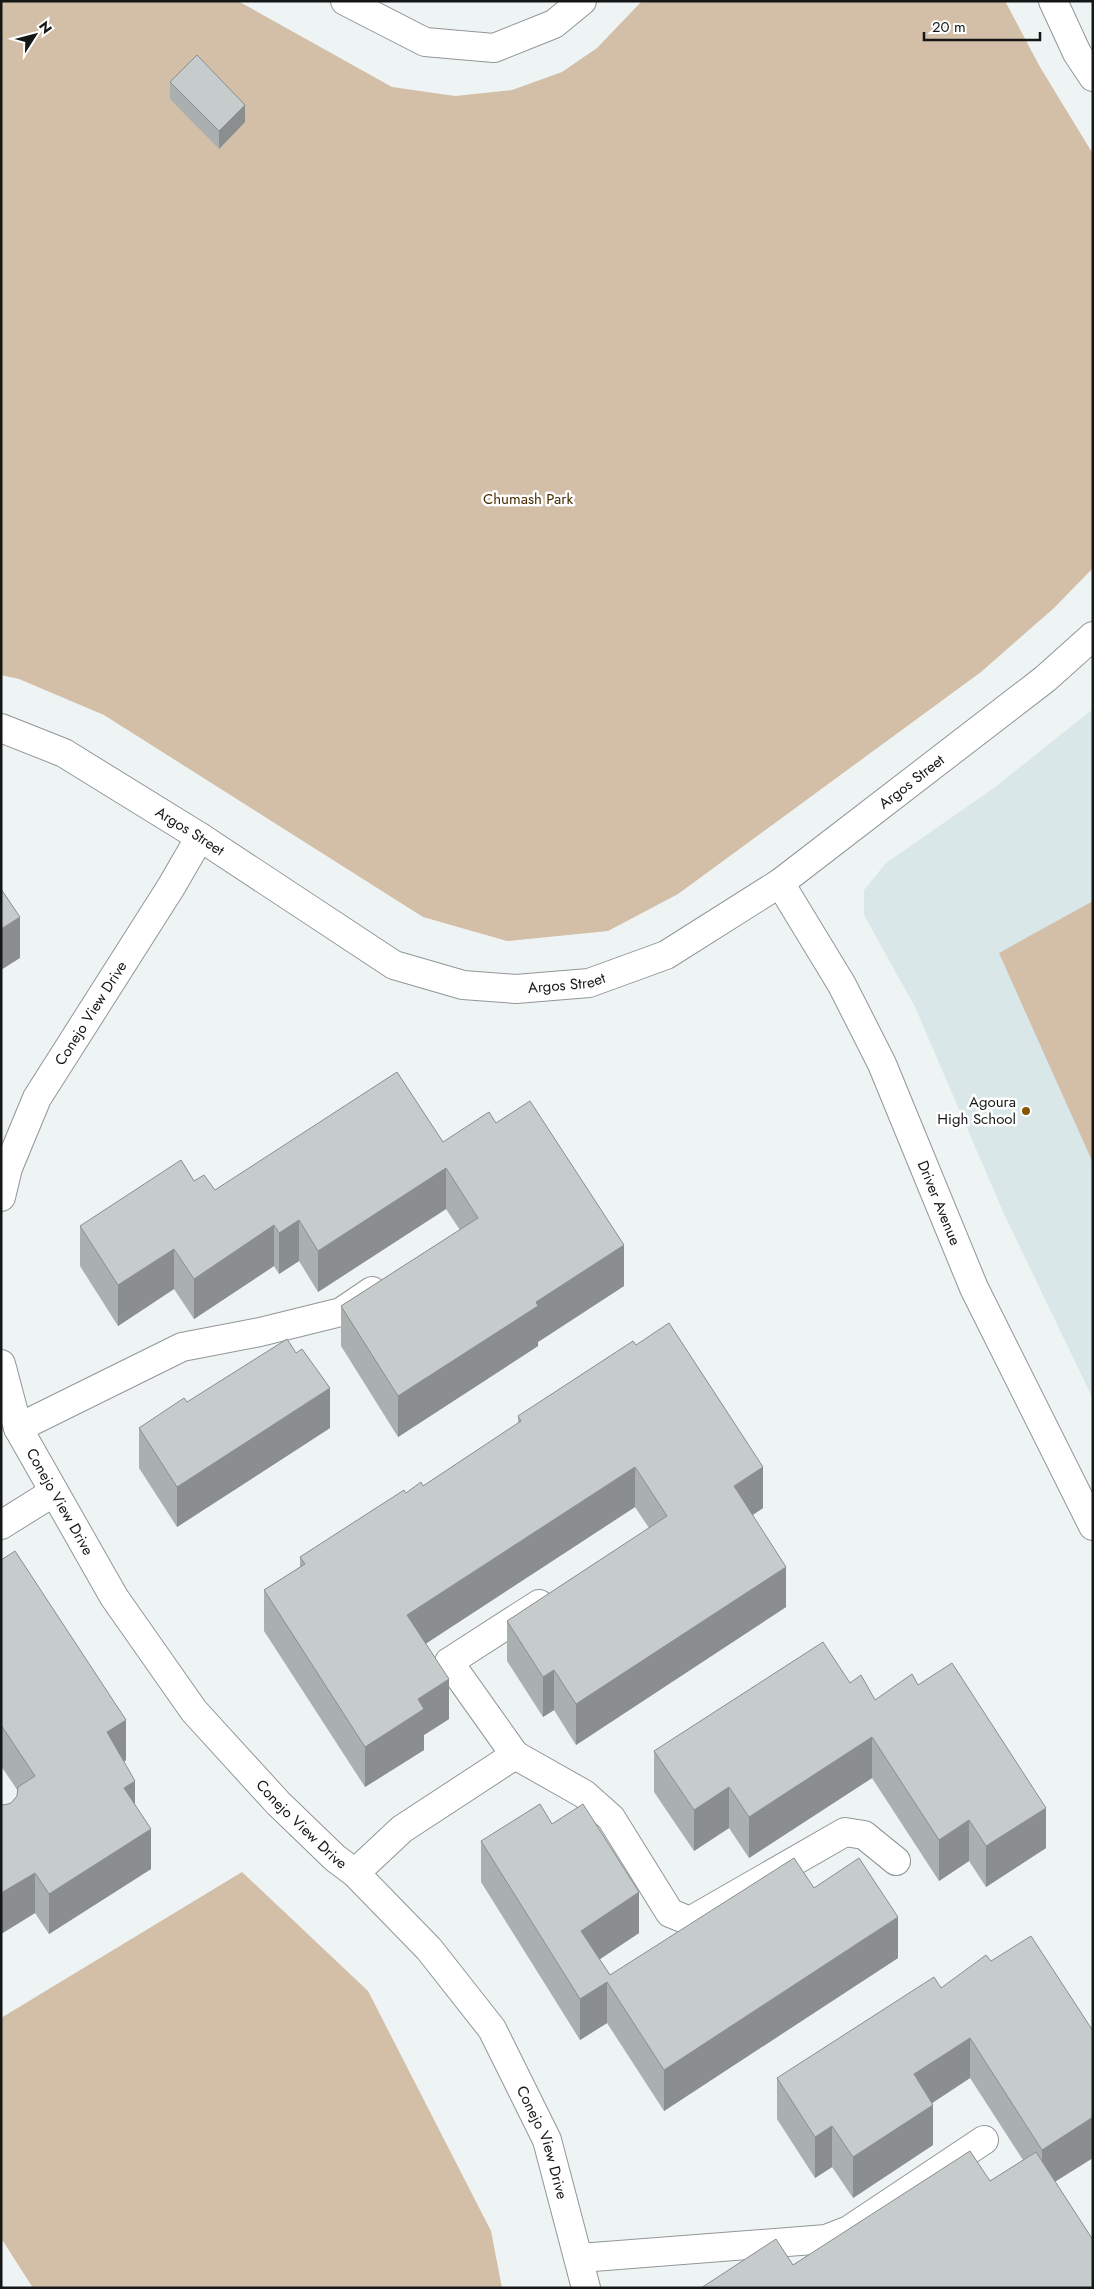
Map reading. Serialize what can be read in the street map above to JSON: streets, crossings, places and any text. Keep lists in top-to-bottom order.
{
  "streets": {
    "street": ["Argos Street", "Conejo View Drive", "Driver Avenue"]
  },
  "crossings": [
    ["Argos Street", "Conejo View Drive"],
    ["Argos Street", "Driver Avenue"]
  ],
  "parks": ["Chumash Park"],
  "places": ["Agoura High School"],
  "scale_bar": "20 m",
  "north": "top right"
}
